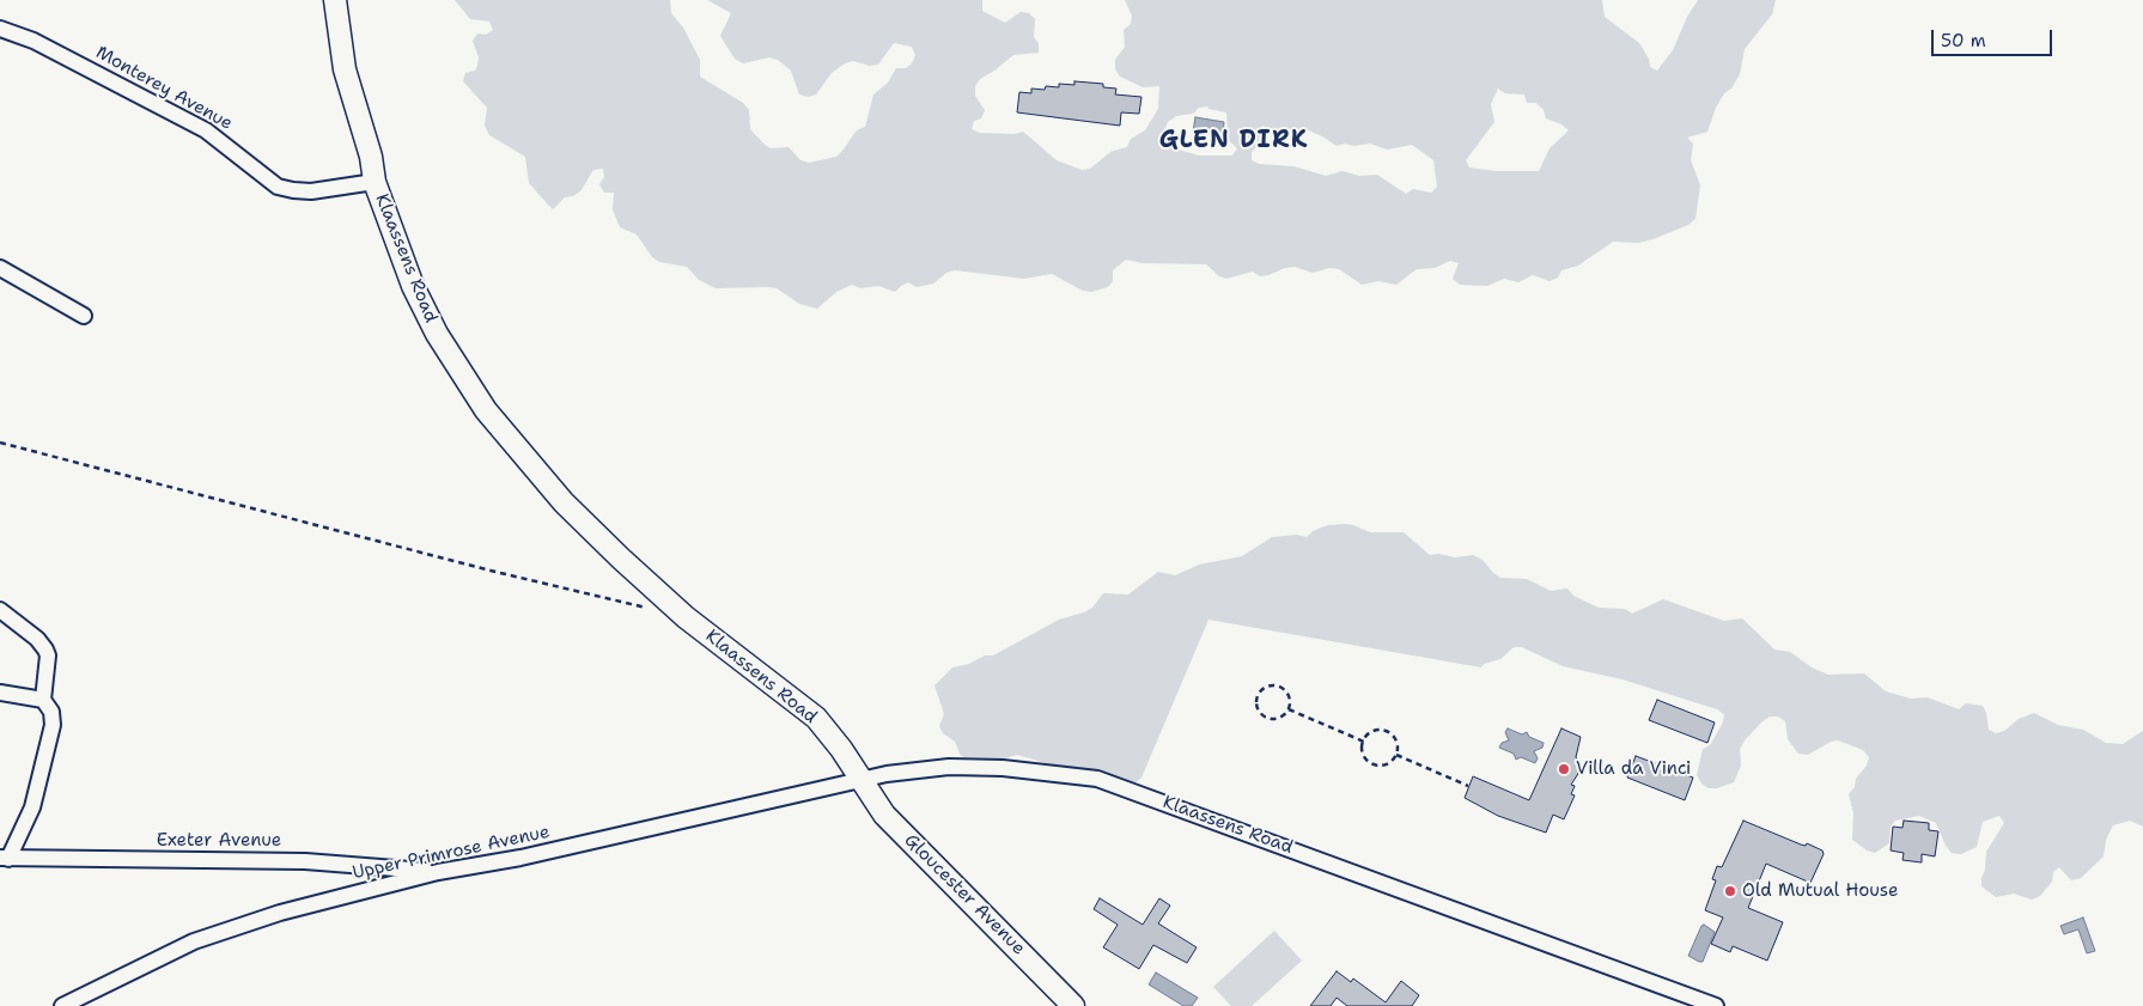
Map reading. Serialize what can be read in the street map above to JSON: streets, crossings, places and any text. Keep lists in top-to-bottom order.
{
  "streets": {
    "street": [
      "Monterey Avenue",
      "Klaassens Road",
      "Exeter Avenue",
      "Upper Primrose Avenue",
      "Gloucester Avenue"
    ]
  },
  "crossings": [
    ["Monterey Avenue", "Klaassens Road"],
    ["Klaassens Road", "Upper Primrose Avenue"],
    ["Klaassens Road", "Gloucester Avenue"],
    ["Exeter Avenue", "Upper Primrose Avenue"],
    ["Upper Primrose Avenue", "Gloucester Avenue"]
  ],
  "districts": ["GLEN DIRK"],
  "places": ["Villa da Vinci", "Old Mutual House"],
  "scale_bar": "50 m"
}
